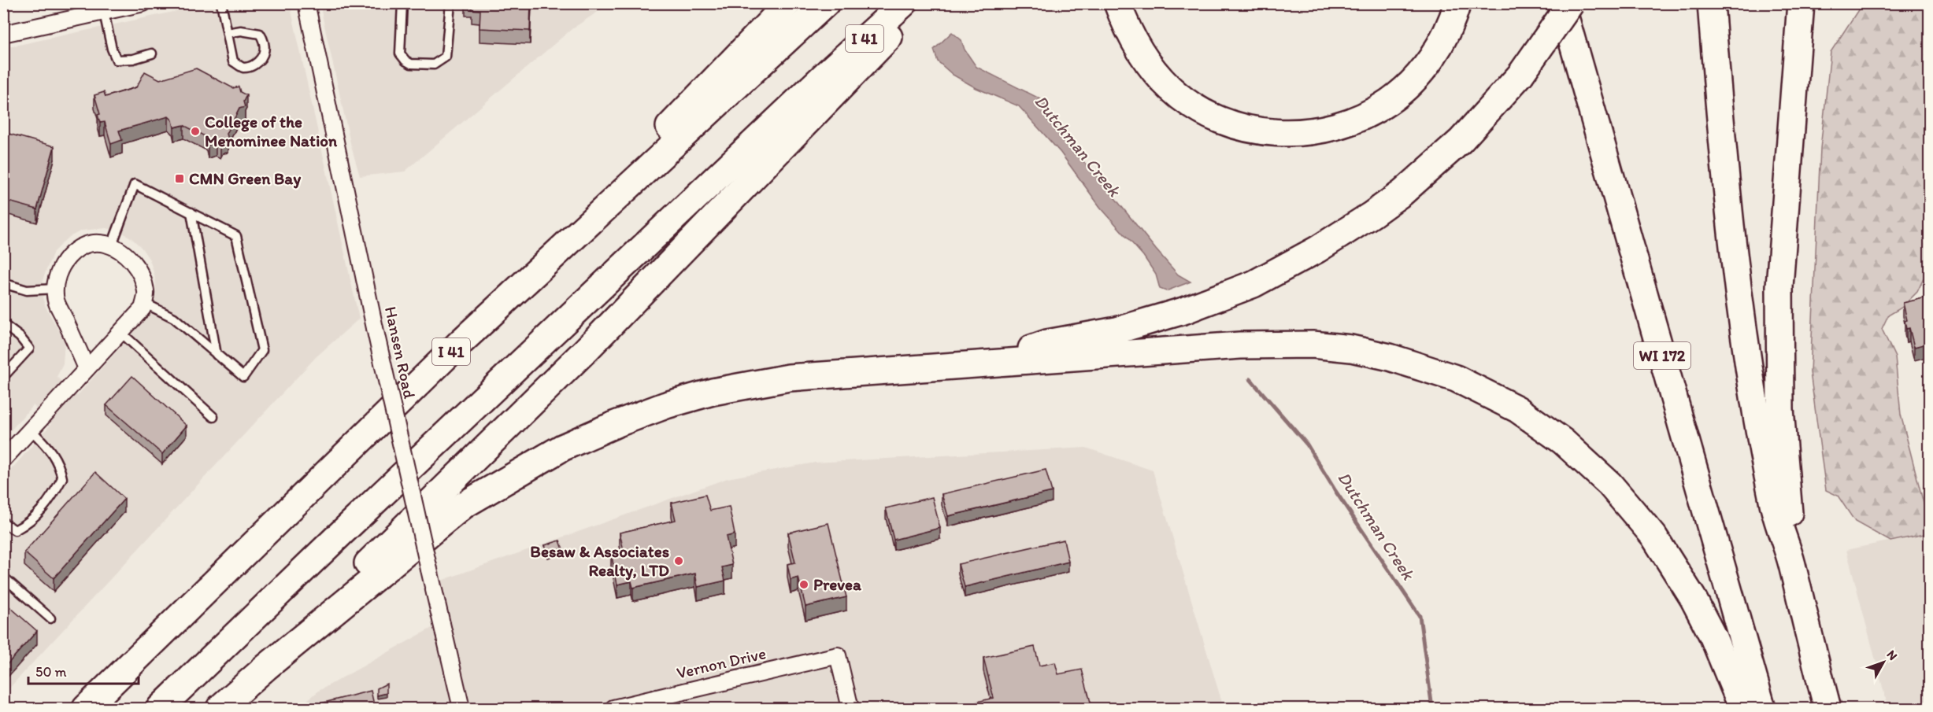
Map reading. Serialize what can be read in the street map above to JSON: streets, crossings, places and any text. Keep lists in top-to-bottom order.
{
  "streets": {
    "highway": ["I 41", "WI 172"],
    "street": ["Hansen Road", "Vernon Drive"]
  },
  "water": ["Dutchman Creek"],
  "places": {
    "other": ["College of the Menominee Nation", "Besaw & Associates Realty, LTD", "Prevea"],
    "transit": ["CMN Green Bay"]
  },
  "scale_bar": "50 m",
  "north": "top right"
}
